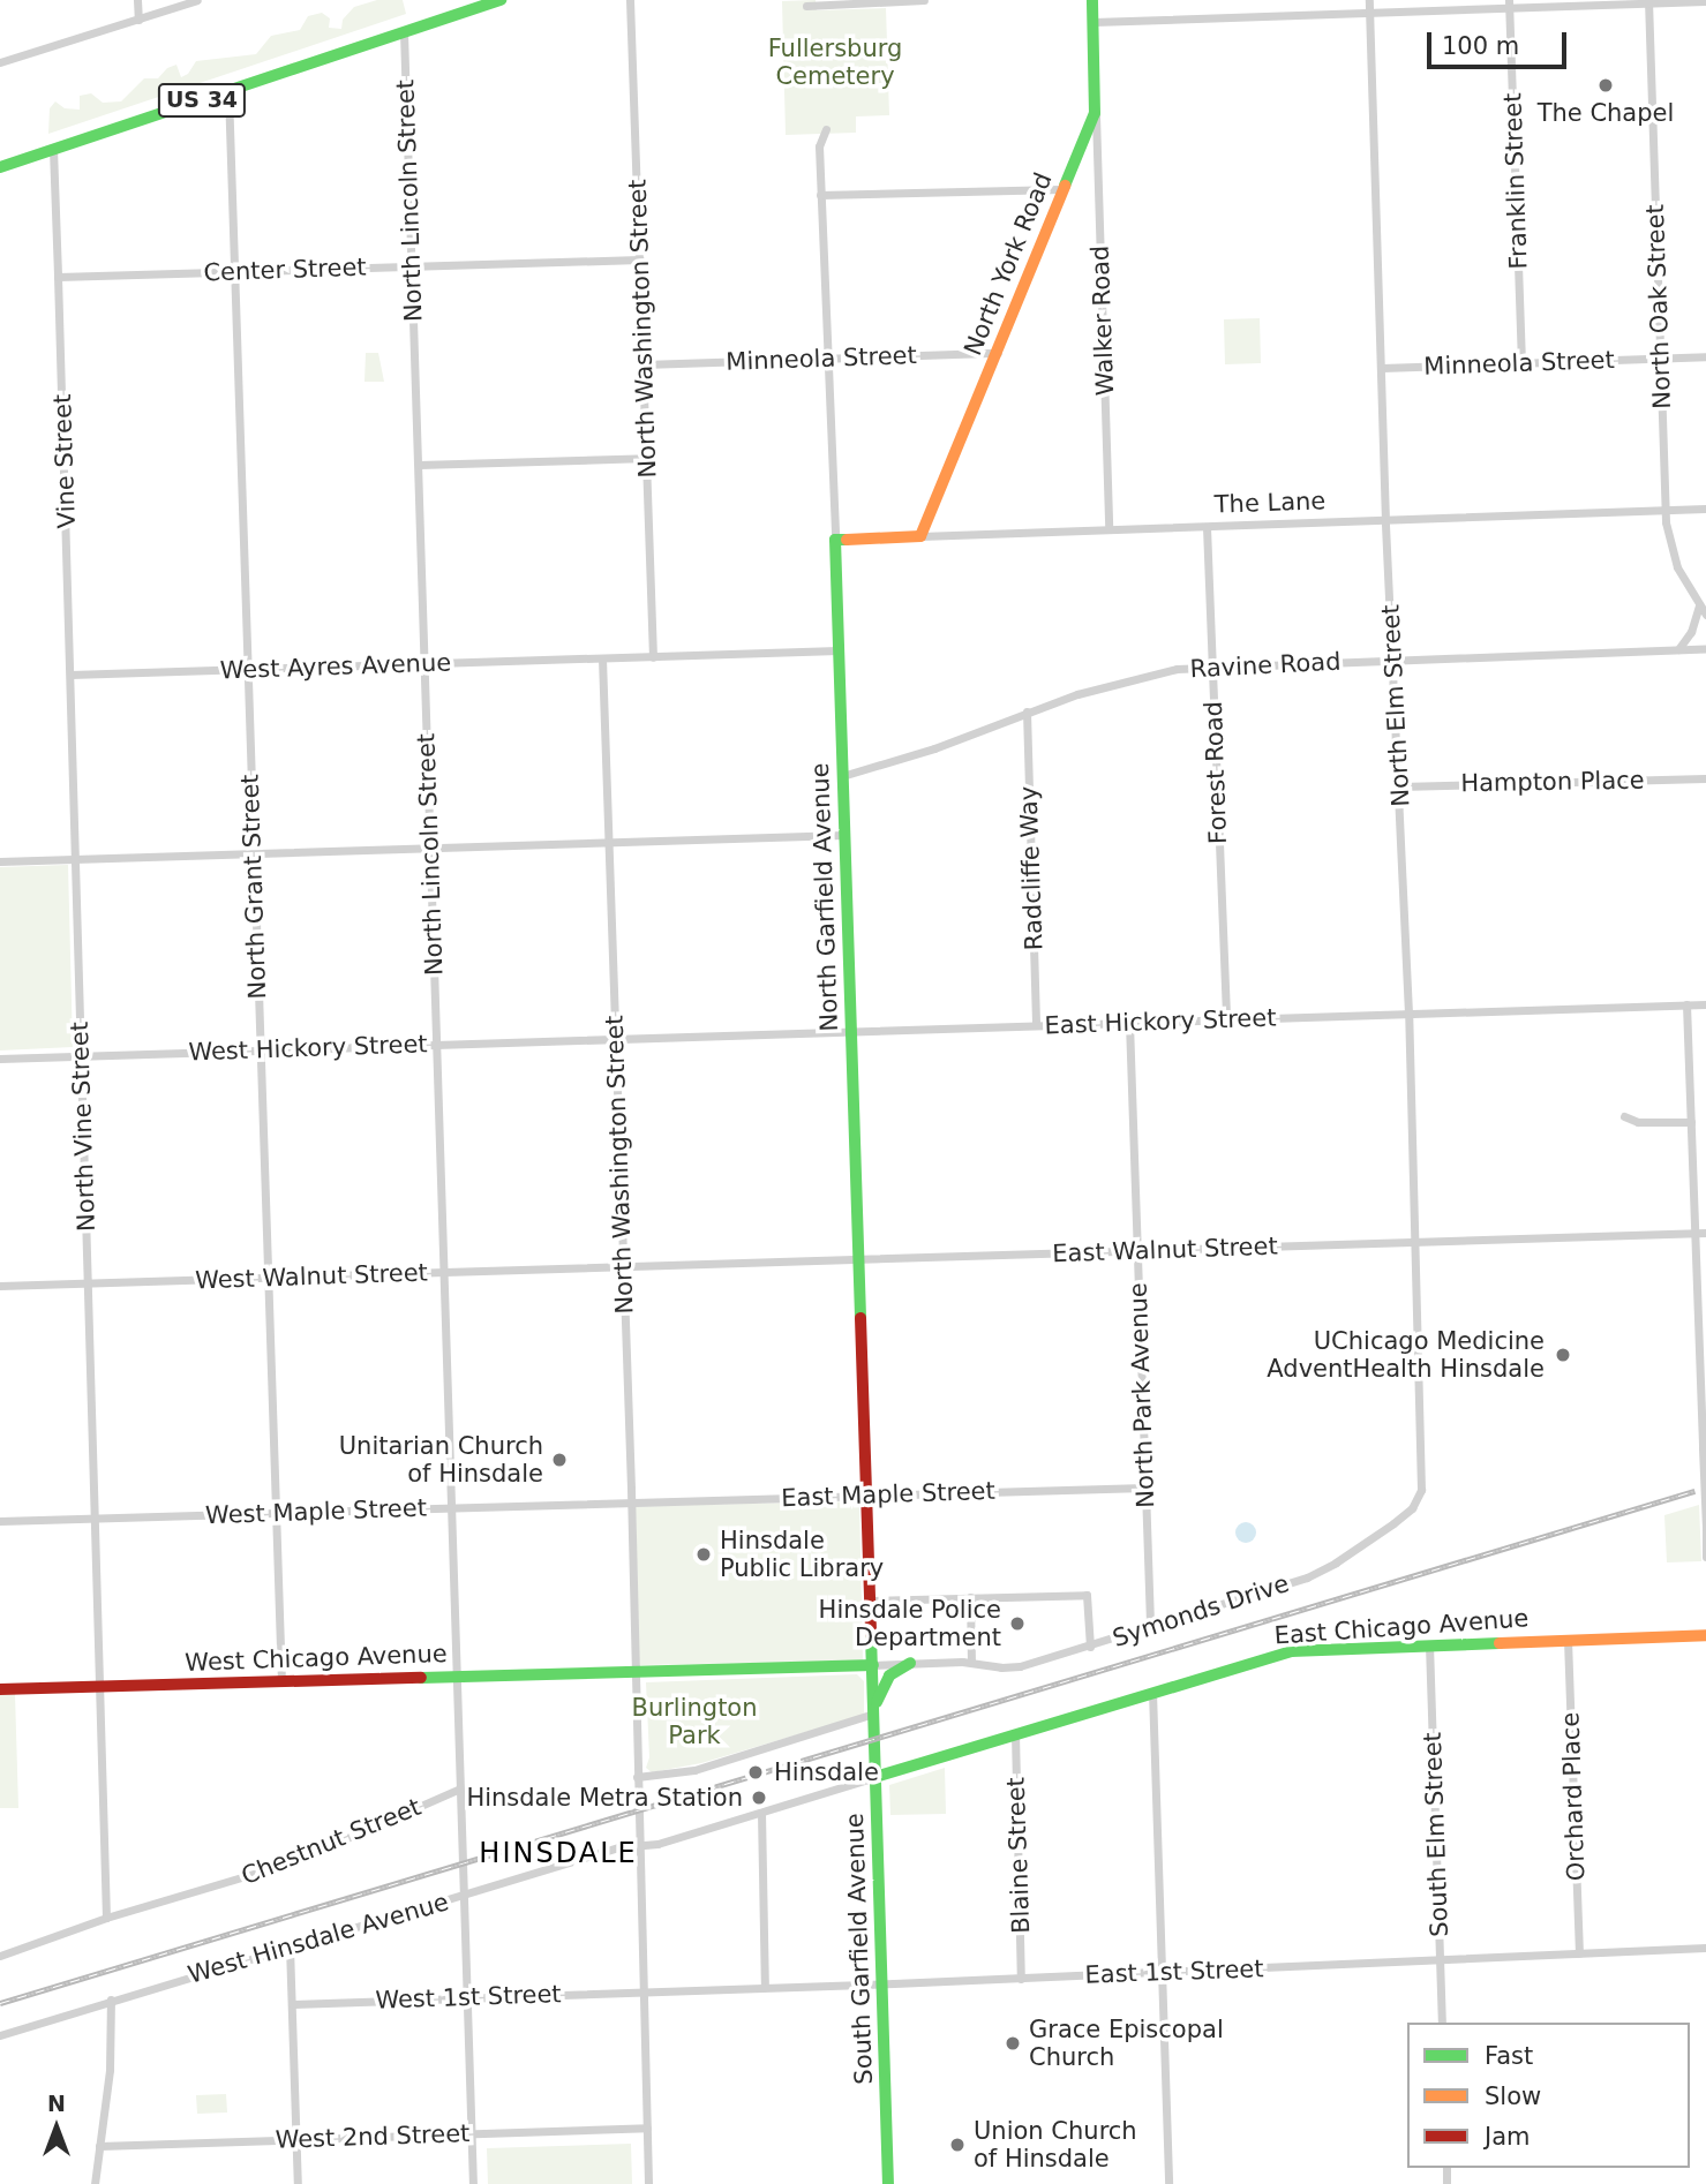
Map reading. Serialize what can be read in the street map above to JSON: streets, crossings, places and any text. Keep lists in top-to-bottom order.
{
  "streets": {
    "main road": [
      "US 34",
      "North York Road",
      "The Lane",
      "North Garfield Avenue",
      "East Chicago Avenue",
      "West Chicago Avenue",
      "South Garfield Avenue"
    ],
    "street": [
      "Franklin Street",
      "North Lincoln Street",
      "Center Street",
      "North Oak Street",
      "Walker Road",
      "North Washington Street",
      "Minneola Street",
      "Vine Street",
      "Ravine Road",
      "West Ayres Avenue",
      "North Elm Street",
      "Forest Road",
      "Hampton Place",
      "Radcliffe Way",
      "North Grant Street",
      "East Hickory Street",
      "West Hickory Street",
      "North Vine Street",
      "East Walnut Street",
      "West Walnut Street",
      "North Park Avenue",
      "East Maple Street",
      "West Maple Street",
      "Symonds Drive",
      "Orchard Place",
      "South Elm Street",
      "Chestnut Street",
      "Blaine Street",
      "West Hinsdale Avenue",
      "East 1st Street",
      "West 1st Street",
      "West 2nd Street"
    ]
  },
  "crossings": [
    ["US 34", "North Lincoln Street"],
    ["US 34", "North Grant Street"],
    ["Franklin Street", "Minneola Street"],
    ["North Lincoln Street", "Center Street"],
    ["North Lincoln Street", "West Ayres Avenue"],
    ["North Lincoln Street", "West Hickory Street"],
    ["North Lincoln Street", "West Walnut Street"],
    ["North Lincoln Street", "West Maple Street"],
    ["North Lincoln Street", "West Chicago Avenue"],
    ["North Lincoln Street", "Chestnut Street"],
    ["North Lincoln Street", "West Hinsdale Avenue"],
    ["North Lincoln Street", "West 1st Street"],
    ["North Lincoln Street", "West 2nd Street"],
    ["North York Road", "Walker Road"],
    ["North York Road", "Minneola Street"],
    ["North York Road", "The Lane"],
    ["Center Street", "North Washington Street"],
    ["Center Street", "Vine Street"],
    ["Center Street", "North Grant Street"],
    ["North Oak Street", "Minneola Street"],
    ["North Oak Street", "The Lane"],
    ["Walker Road", "The Lane"],
    ["North Washington Street", "Minneola Street"],
    ["North Washington Street", "West Ayres Avenue"],
    ["North Washington Street", "East Hickory Street"],
    ["North Washington Street", "West Hickory Street"],
    ["North Washington Street", "East Walnut Street"],
    ["North Washington Street", "West Walnut Street"],
    ["North Washington Street", "East Maple Street"],
    ["North Washington Street", "West Maple Street"],
    ["North Washington Street", "West Chicago Avenue"],
    ["North Washington Street", "West Hinsdale Avenue"],
    ["North Washington Street", "East 1st Street"],
    ["North Washington Street", "West 1st Street"],
    ["North Washington Street", "West 2nd Street"],
    ["Minneola Street", "North Elm Street"],
    ["Minneola Street", "North Garfield Avenue"],
    ["Vine Street", "North Vine Street"],
    ["The Lane", "North Elm Street"],
    ["The Lane", "Forest Road"],
    ["The Lane", "North Garfield Avenue"],
    ["Ravine Road", "North Elm Street"],
    ["Ravine Road", "Forest Road"],
    ["Ravine Road", "Radcliffe Way"],
    ["Ravine Road", "North Garfield Avenue"],
    ["West Ayres Avenue", "North Grant Street"],
    ["West Ayres Avenue", "North Garfield Avenue"],
    ["West Ayres Avenue", "North Vine Street"],
    ["North Elm Street", "Hampton Place"],
    ["North Elm Street", "East Hickory Street"],
    ["North Elm Street", "East Walnut Street"],
    ["North Elm Street", "Symonds Drive"],
    ["Forest Road", "East Hickory Street"],
    ["Radcliffe Way", "East Hickory Street"],
    ["North Grant Street", "West Hickory Street"],
    ["North Grant Street", "West Walnut Street"],
    ["North Grant Street", "West Maple Street"],
    ["North Grant Street", "West Chicago Avenue"],
    ["North Garfield Avenue", "East Hickory Street"],
    ["North Garfield Avenue", "East Walnut Street"],
    ["North Garfield Avenue", "East Maple Street"],
    ["North Garfield Avenue", "Symonds Drive"],
    ["North Garfield Avenue", "South Garfield Avenue"],
    ["East Hickory Street", "West Hickory Street"],
    ["East Hickory Street", "North Park Avenue"],
    ["West Hickory Street", "North Vine Street"],
    ["North Vine Street", "West Walnut Street"],
    ["North Vine Street", "West Maple Street"],
    ["North Vine Street", "West Chicago Avenue"],
    ["North Vine Street", "Chestnut Street"],
    ["East Walnut Street", "West Walnut Street"],
    ["East Walnut Street", "North Park Avenue"],
    ["North Park Avenue", "East Maple Street"],
    ["North Park Avenue", "Symonds Drive"],
    ["East Maple Street", "West Maple Street"],
    ["Symonds Drive", "South Garfield Avenue"],
    ["East Chicago Avenue", "Orchard Place"],
    ["East Chicago Avenue", "South Elm Street"],
    ["East Chicago Avenue", "Blaine Street"],
    ["East Chicago Avenue", "West Hinsdale Avenue"],
    ["East Chicago Avenue", "South Garfield Avenue"],
    ["Orchard Place", "East 1st Street"],
    ["South Elm Street", "East 1st Street"],
    ["Blaine Street", "East 1st Street"],
    ["West Hinsdale Avenue", "South Garfield Avenue"],
    ["South Garfield Avenue", "East 1st Street"],
    ["East 1st Street", "West 1st Street"]
  ],
  "districts": ["HINSDALE"],
  "parks": ["Fullersburg Cemetery", "Burlington Park"],
  "places": [
    "The Chapel",
    "UChicago Medicine AdventHealth Hinsdale",
    "Unitarian Church of Hinsdale",
    "Hinsdale Public Library",
    "Hinsdale Police Department",
    "Hinsdale",
    "Hinsdale Metra Station",
    "Grace Episcopal Church",
    "Union Church of Hinsdale"
  ],
  "legend": ["Fast", "Slow", "Jam"],
  "scale_bar": "100 m",
  "north": "top"
}
